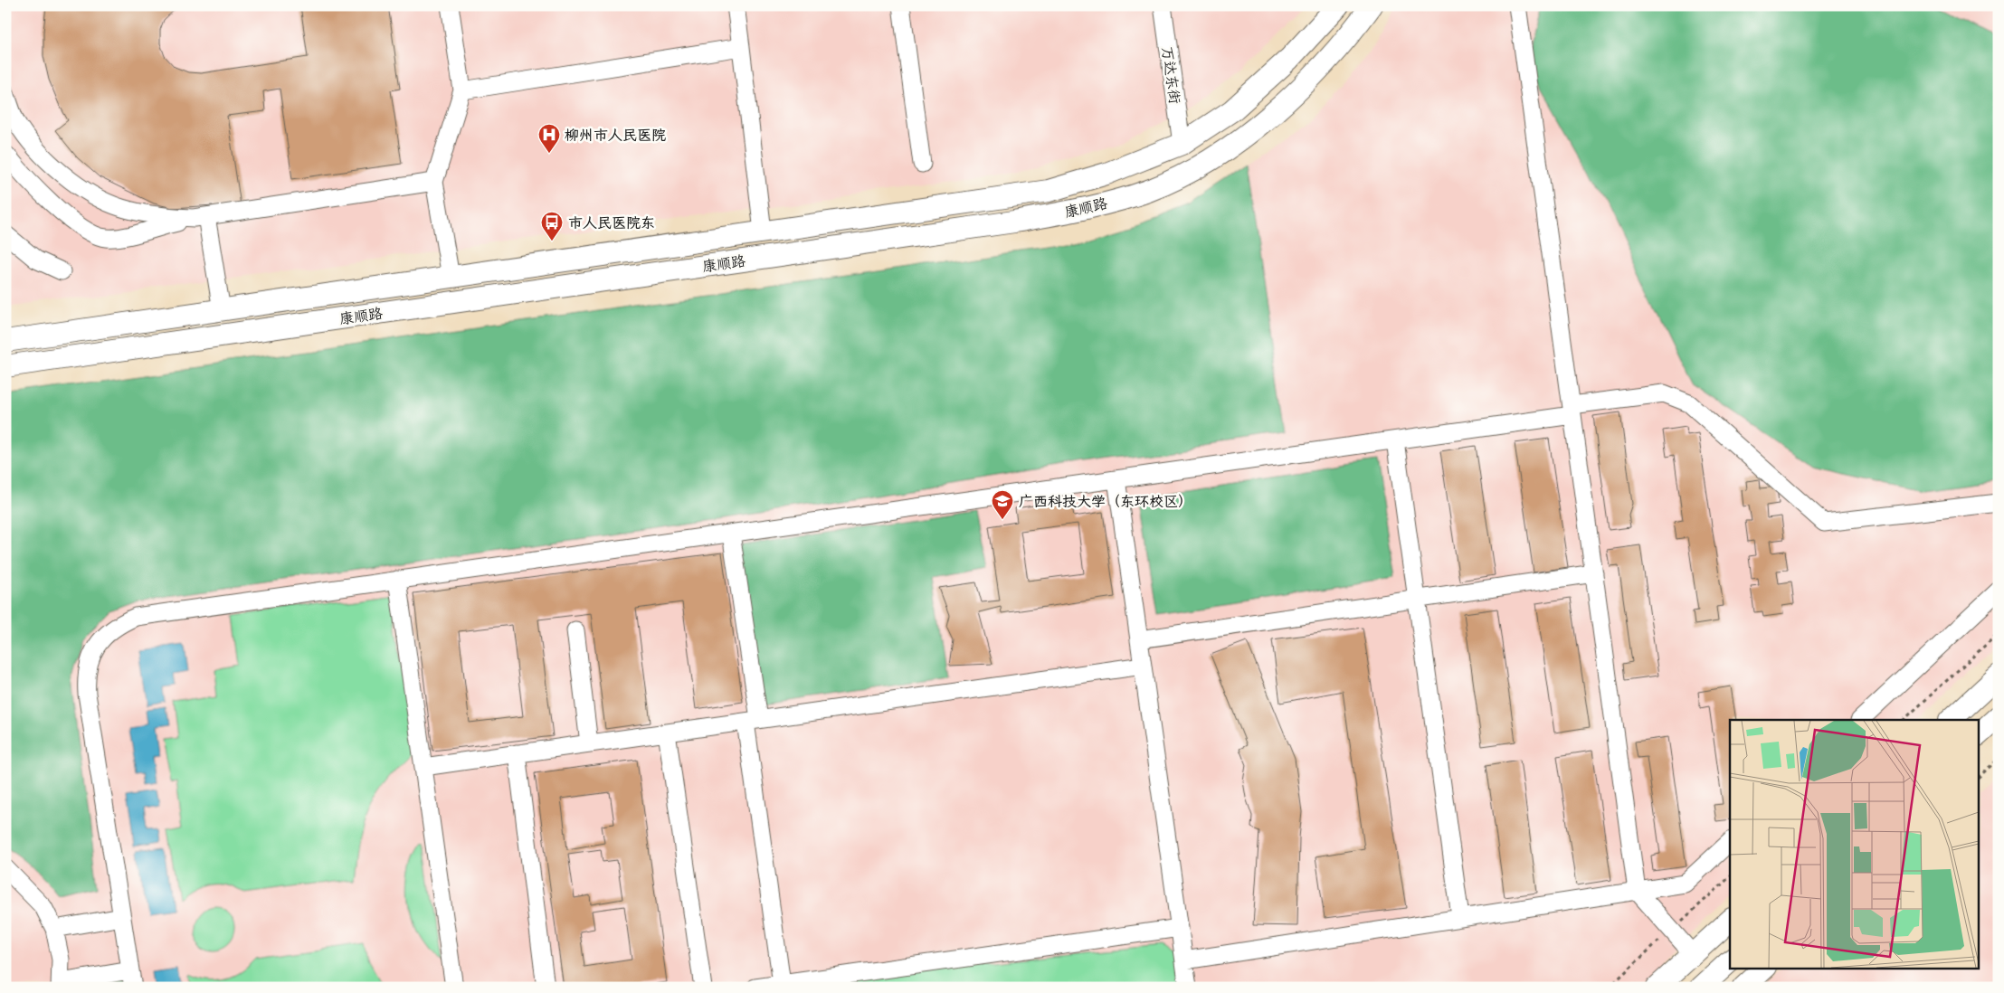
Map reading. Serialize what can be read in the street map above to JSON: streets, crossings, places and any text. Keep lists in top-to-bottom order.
{
  "streets": {
    "main road": ["康顺路"],
    "street": ["万达东街"]
  },
  "crossings": [
    ["万达东街", "康顺路"]
  ],
  "places": {
    "hospital": ["柳州市人民医院"],
    "bus stop": ["市人民医院东"],
    "school or university": ["广西科技大学（东环校区）"]
  }
}
